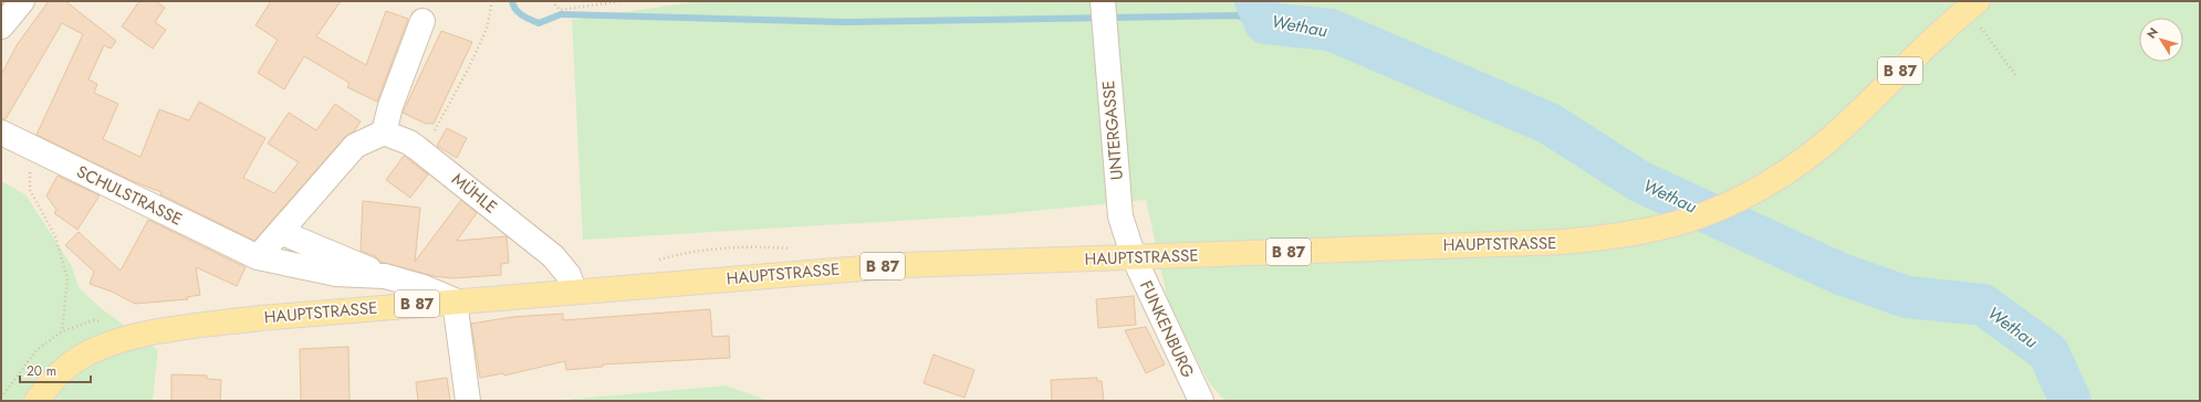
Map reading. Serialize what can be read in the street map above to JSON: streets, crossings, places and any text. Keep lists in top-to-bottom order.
{
  "streets": {
    "main road": ["B 87", "HAUPTSTRASSE"],
    "street": [
      "UNTERGASSE",
      "MÜHLE",
      "SCHULSTRASSE",
      "FUNKENBURG"
    ]
  },
  "crossings": [
    ["UNTERGASSE", "HAUPTSTRASSE"],
    ["UNTERGASSE", "FUNKENBURG"],
    ["MÜHLE", "HAUPTSTRASSE"],
    ["SCHULSTRASSE", "HAUPTSTRASSE"],
    ["HAUPTSTRASSE", "FUNKENBURG"]
  ],
  "water": ["Wethau"],
  "scale_bar": "20 m",
  "north": "top left"
}
